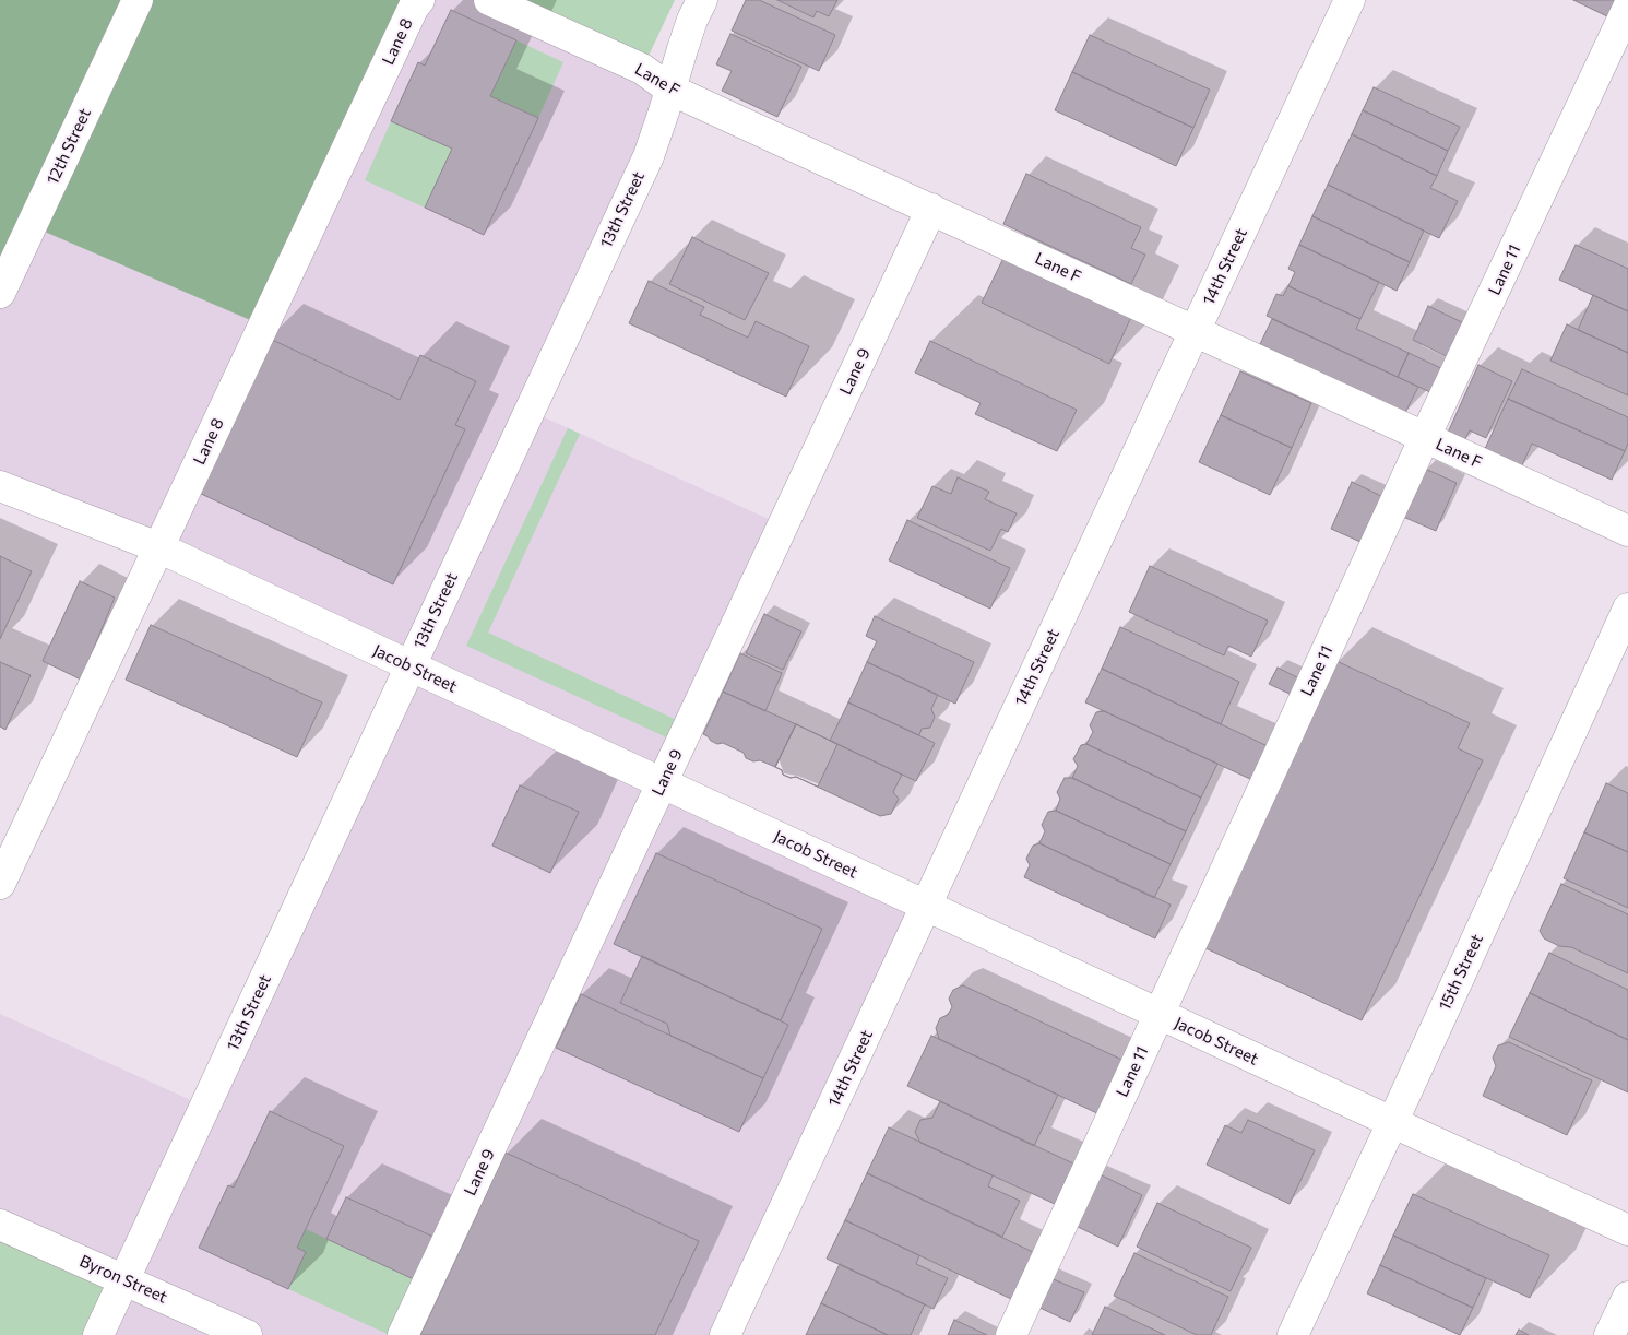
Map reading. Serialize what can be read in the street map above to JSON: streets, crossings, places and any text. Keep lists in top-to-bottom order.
{
  "streets": {
    "street": [
      "Lane 8",
      "Lane F",
      "12th Street",
      "13th Street",
      "14th Street",
      "Lane 11",
      "Lane 9",
      "Jacob Street",
      "15th Street",
      "Byron Street"
    ]
  },
  "crossings": [
    ["Lane 8", "Jacob Street"],
    ["Lane F", "13th Street"],
    ["Lane F", "14th Street"],
    ["Lane F", "Lane 11"],
    ["Lane F", "Lane 9"],
    ["13th Street", "Jacob Street"],
    ["13th Street", "Byron Street"],
    ["14th Street", "Jacob Street"],
    ["Lane 11", "Jacob Street"],
    ["Lane 9", "Jacob Street"],
    ["Jacob Street", "15th Street"]
  ]
}
